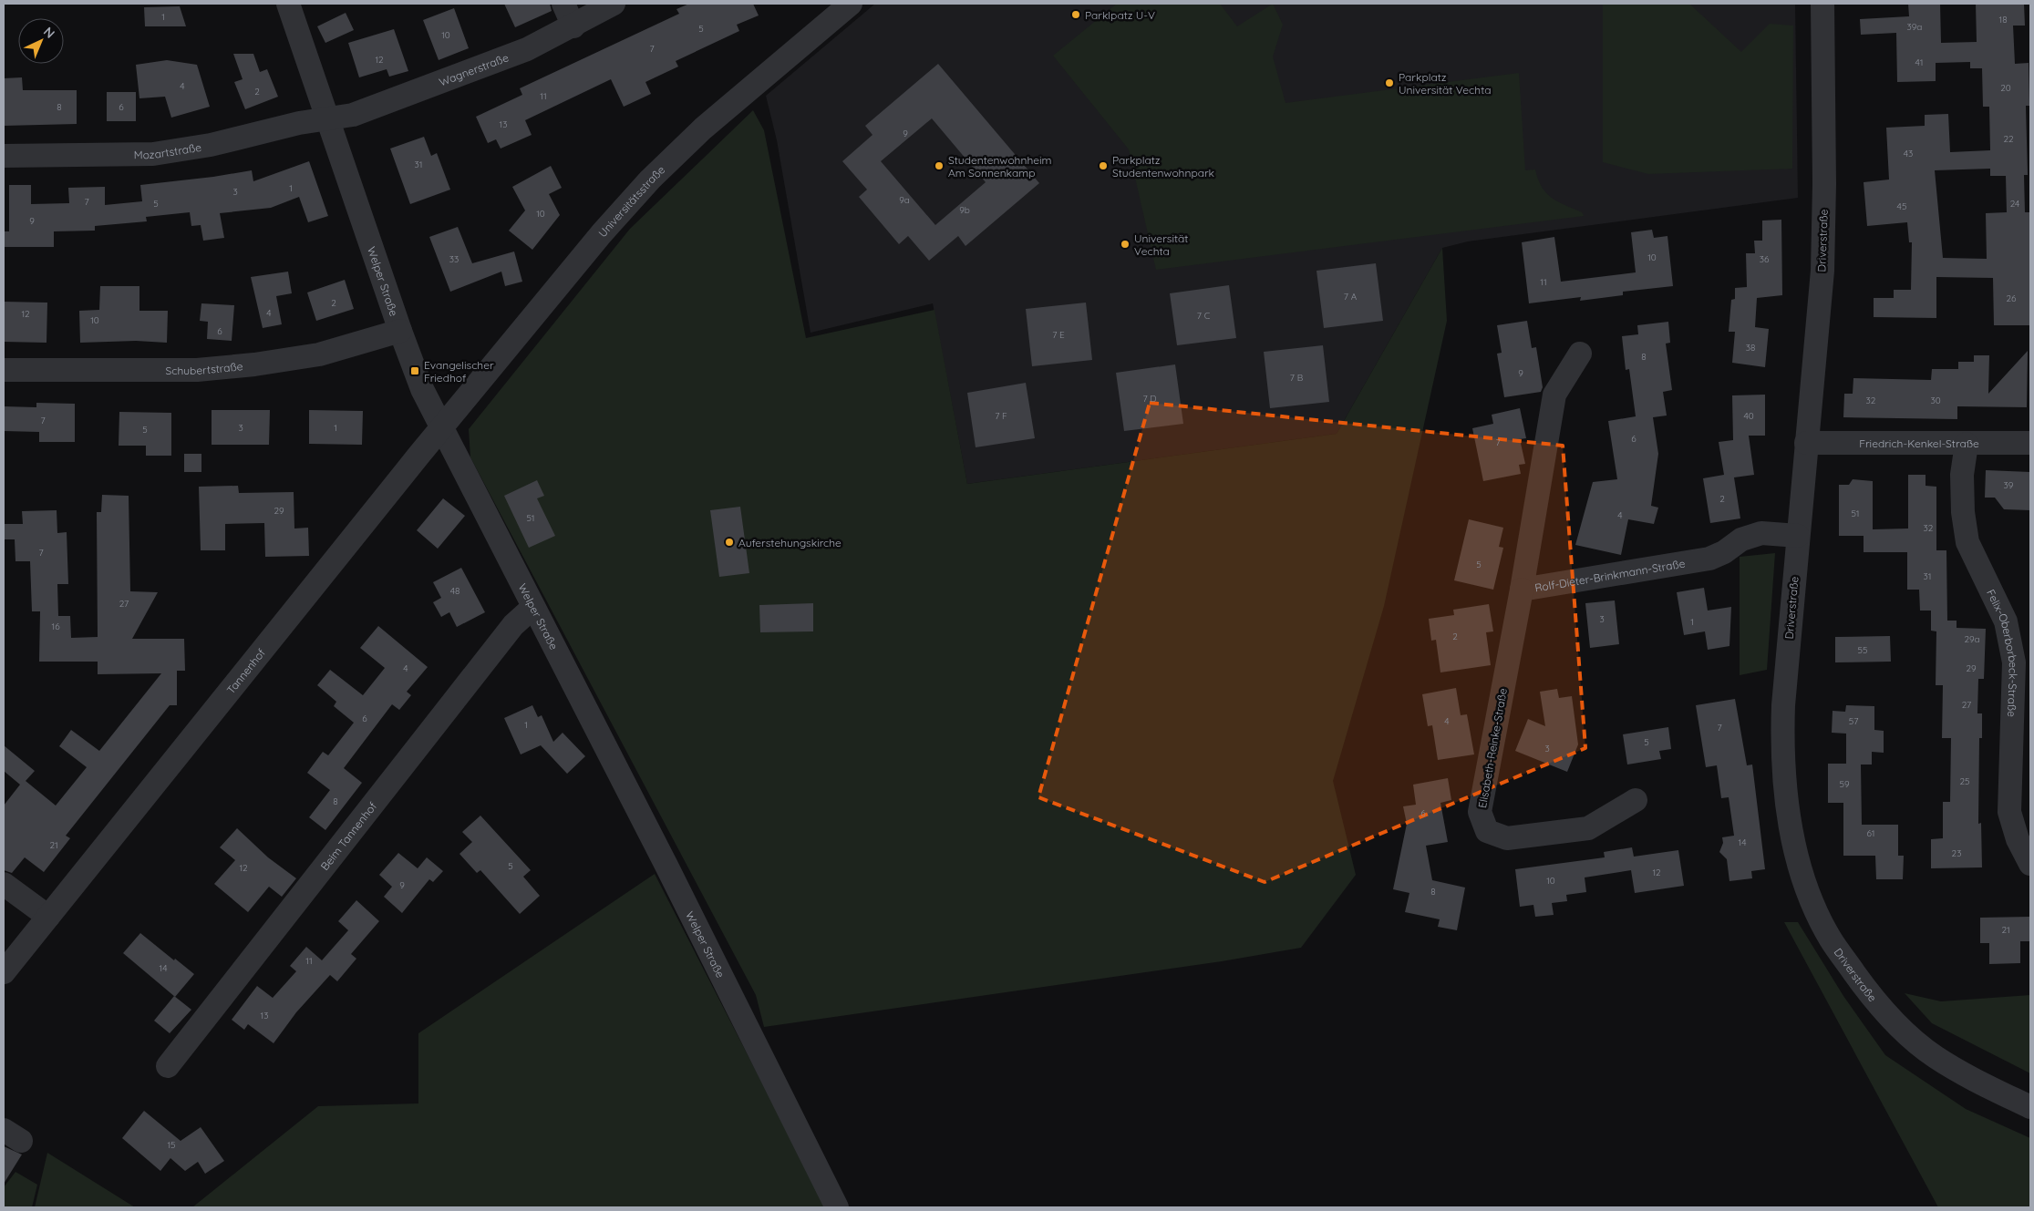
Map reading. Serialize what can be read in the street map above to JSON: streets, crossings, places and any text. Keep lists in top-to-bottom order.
{
  "streets": {
    "street": [
      "Wagnerstraße",
      "Mozartstraße",
      "Universitätsstraße",
      "Driverstraße",
      "Welper Straße",
      "Schubertstraße",
      "Friedrich-Kenkel-Straße",
      "Rolf-Dieter-Brinkmann-Straße",
      "Felix-Oberborbeck-Straße",
      "Tannenhof",
      "Elisabeth-Reinke-Straße",
      "Beim Tannenhof"
    ]
  },
  "crossings": [
    ["Wagnerstraße", "Mozartstraße"],
    ["Wagnerstraße", "Welper Straße"],
    ["Mozartstraße", "Welper Straße"],
    ["Universitätsstraße", "Welper Straße"],
    ["Universitätsstraße", "Tannenhof"],
    ["Driverstraße", "Friedrich-Kenkel-Straße"],
    ["Driverstraße", "Rolf-Dieter-Brinkmann-Straße"],
    ["Welper Straße", "Schubertstraße"],
    ["Welper Straße", "Tannenhof"],
    ["Welper Straße", "Beim Tannenhof"],
    ["Friedrich-Kenkel-Straße", "Felix-Oberborbeck-Straße"],
    ["Rolf-Dieter-Brinkmann-Straße", "Elisabeth-Reinke-Straße"]
  ],
  "places": {
    "other": [
      "Parklpatz U-V",
      "Parkplatz Universität Vechta",
      "Studentenwohnheim Am Sonnenkamp",
      "Parkplatz Studentenwohnpark",
      "Universität Vechta",
      "Auferstehungskirche"
    ],
    "transit": ["Evangelischer Friedhof"]
  },
  "house_numbers": [
    "1",
    "18",
    "39a",
    "5",
    "10",
    "7",
    "12",
    "41",
    "4",
    "20",
    "2",
    "11",
    "8",
    "6",
    "13",
    "9",
    "22",
    "43",
    "31",
    "1",
    "3",
    "9a",
    "7",
    "5",
    "24",
    "45",
    "9b",
    "10",
    "9",
    "10",
    "33",
    "36",
    "11",
    "7 A",
    "26",
    "2",
    "4",
    "12",
    "7 C",
    "10",
    "6",
    "7 E",
    "38",
    "8",
    "9",
    "7 B",
    "7 D",
    "32",
    "30",
    "7 F",
    "40",
    "7",
    "3",
    "1",
    "5",
    "6",
    "7",
    "39",
    "2",
    "29",
    "51",
    "4",
    "51",
    "32",
    "7",
    "5",
    "31",
    "48",
    "27",
    "3",
    "1",
    "16",
    "2",
    "29a",
    "55",
    "4",
    "29",
    "27",
    "6",
    "4",
    "57",
    "1",
    "7",
    "5",
    "3",
    "25",
    "59",
    "8",
    "6",
    "61",
    "14",
    "21",
    "23",
    "5",
    "12",
    "12",
    "10",
    "9",
    "8",
    "21",
    "11",
    "14",
    "13",
    "15"
  ],
  "north": "top right"
}
